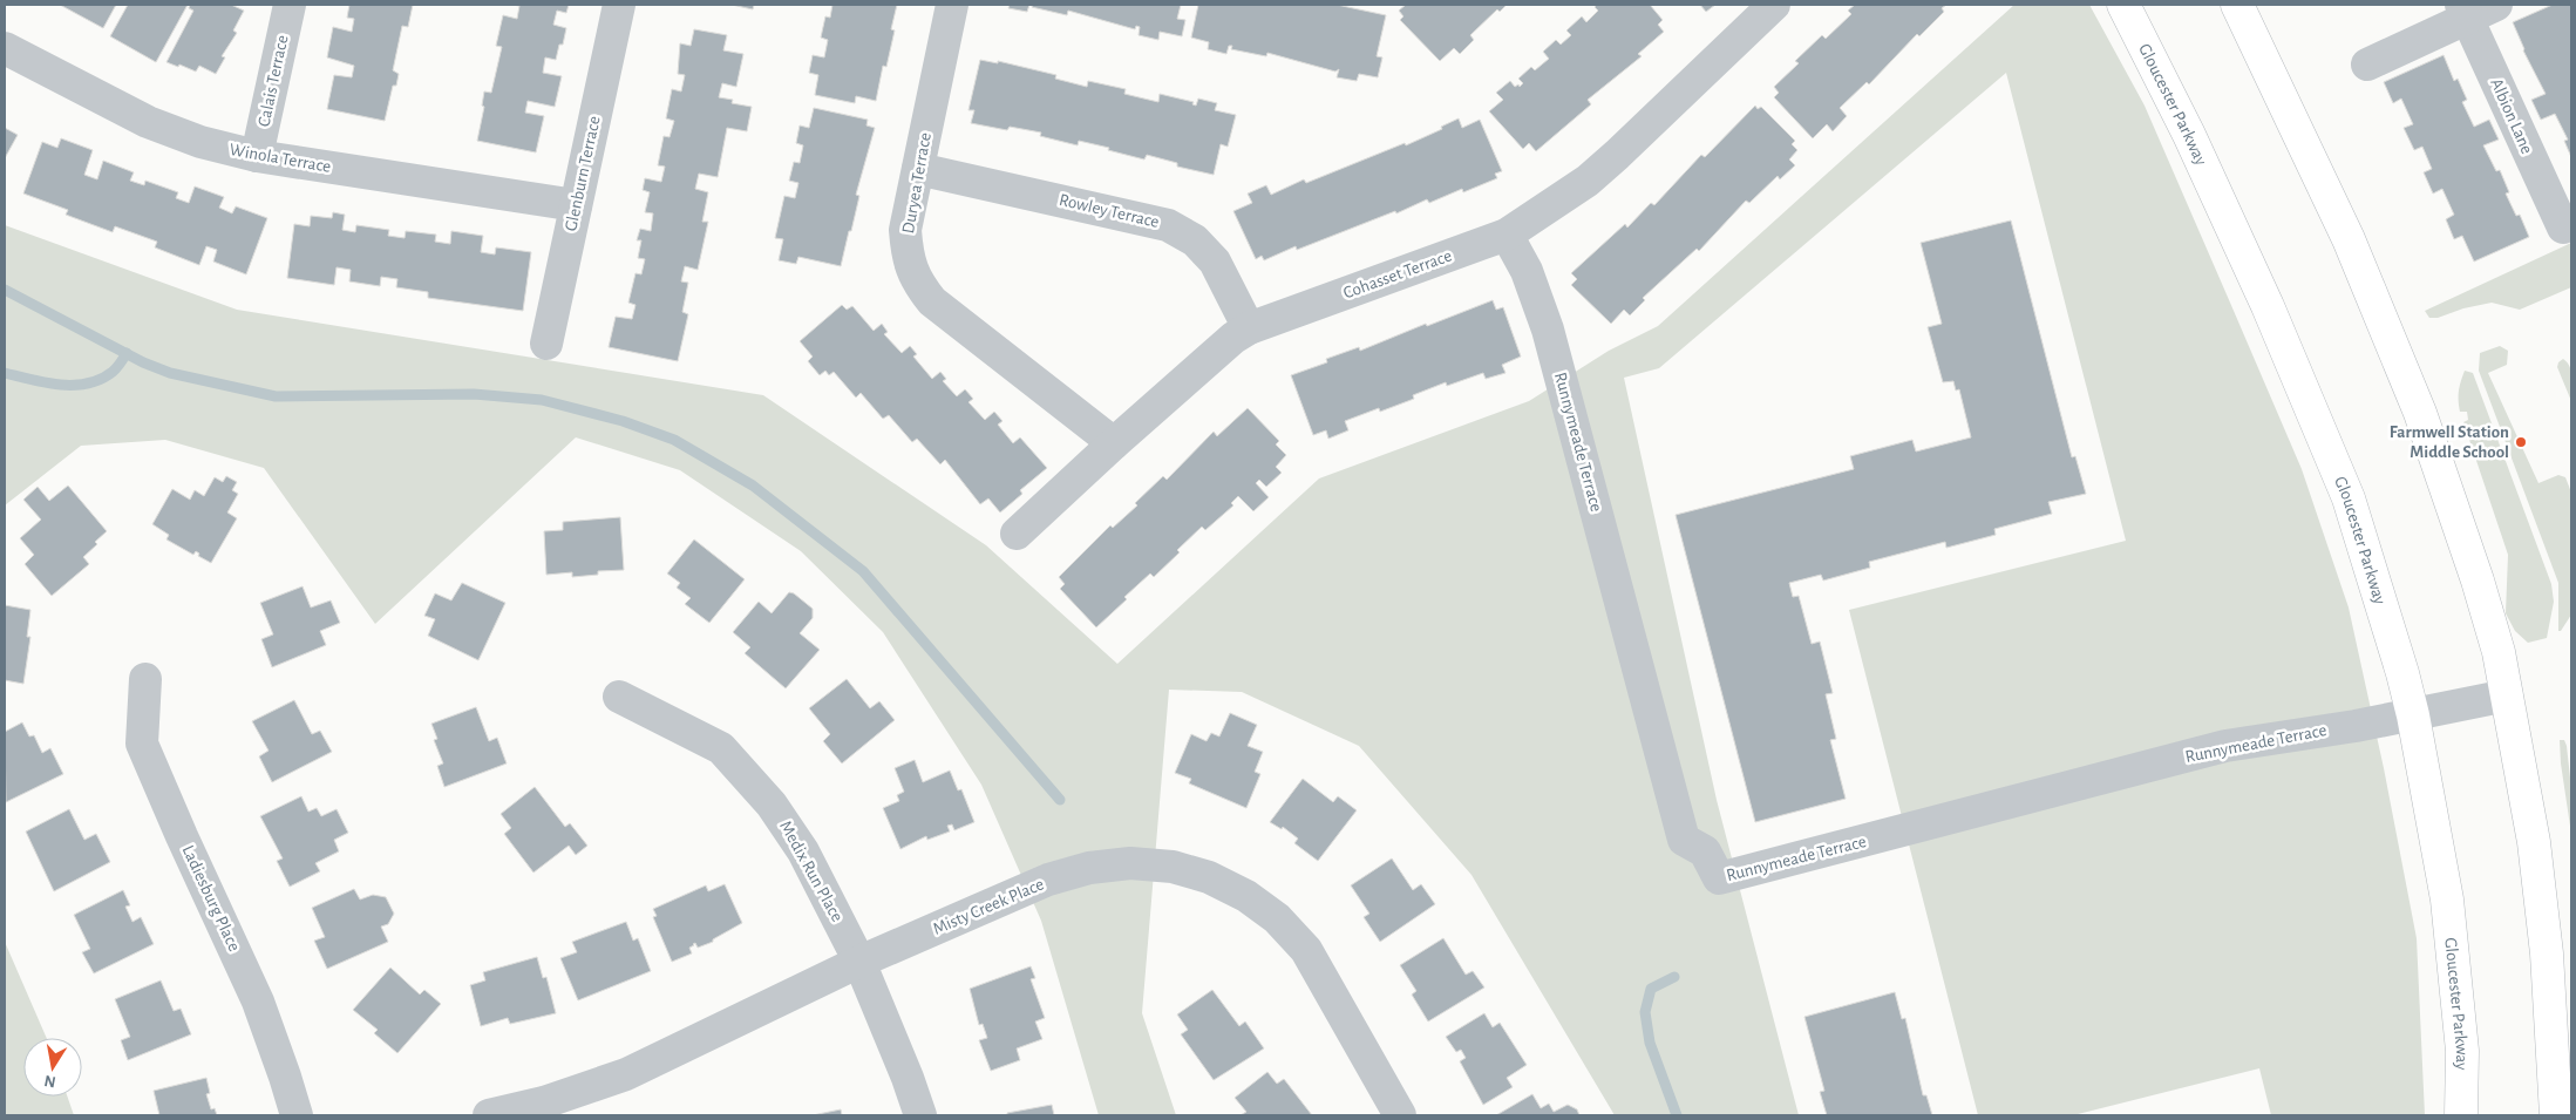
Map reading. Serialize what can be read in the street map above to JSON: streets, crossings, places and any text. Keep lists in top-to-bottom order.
{
  "streets": {
    "main road": ["Gloucester Parkway"],
    "street": [
      "Calais Terrace",
      "Albion Lane",
      "Winola Terrace",
      "Glenburn Terrace",
      "Duryea Terrace",
      "Rowley Terrace",
      "Cohasset Terrace",
      "Runnymeade Terrace",
      "Medix Run Place",
      "Ladiesburg Place",
      "Misty Creek Place"
    ]
  },
  "crossings": [
    ["Calais Terrace", "Winola Terrace"],
    ["Gloucester Parkway", "Runnymeade Terrace"],
    ["Winola Terrace", "Glenburn Terrace"],
    ["Duryea Terrace", "Rowley Terrace"],
    ["Duryea Terrace", "Cohasset Terrace"],
    ["Rowley Terrace", "Cohasset Terrace"],
    ["Cohasset Terrace", "Runnymeade Terrace"],
    ["Medix Run Place", "Misty Creek Place"]
  ],
  "places": ["Farmwell Station Middle School"],
  "north": "bottom"
}
